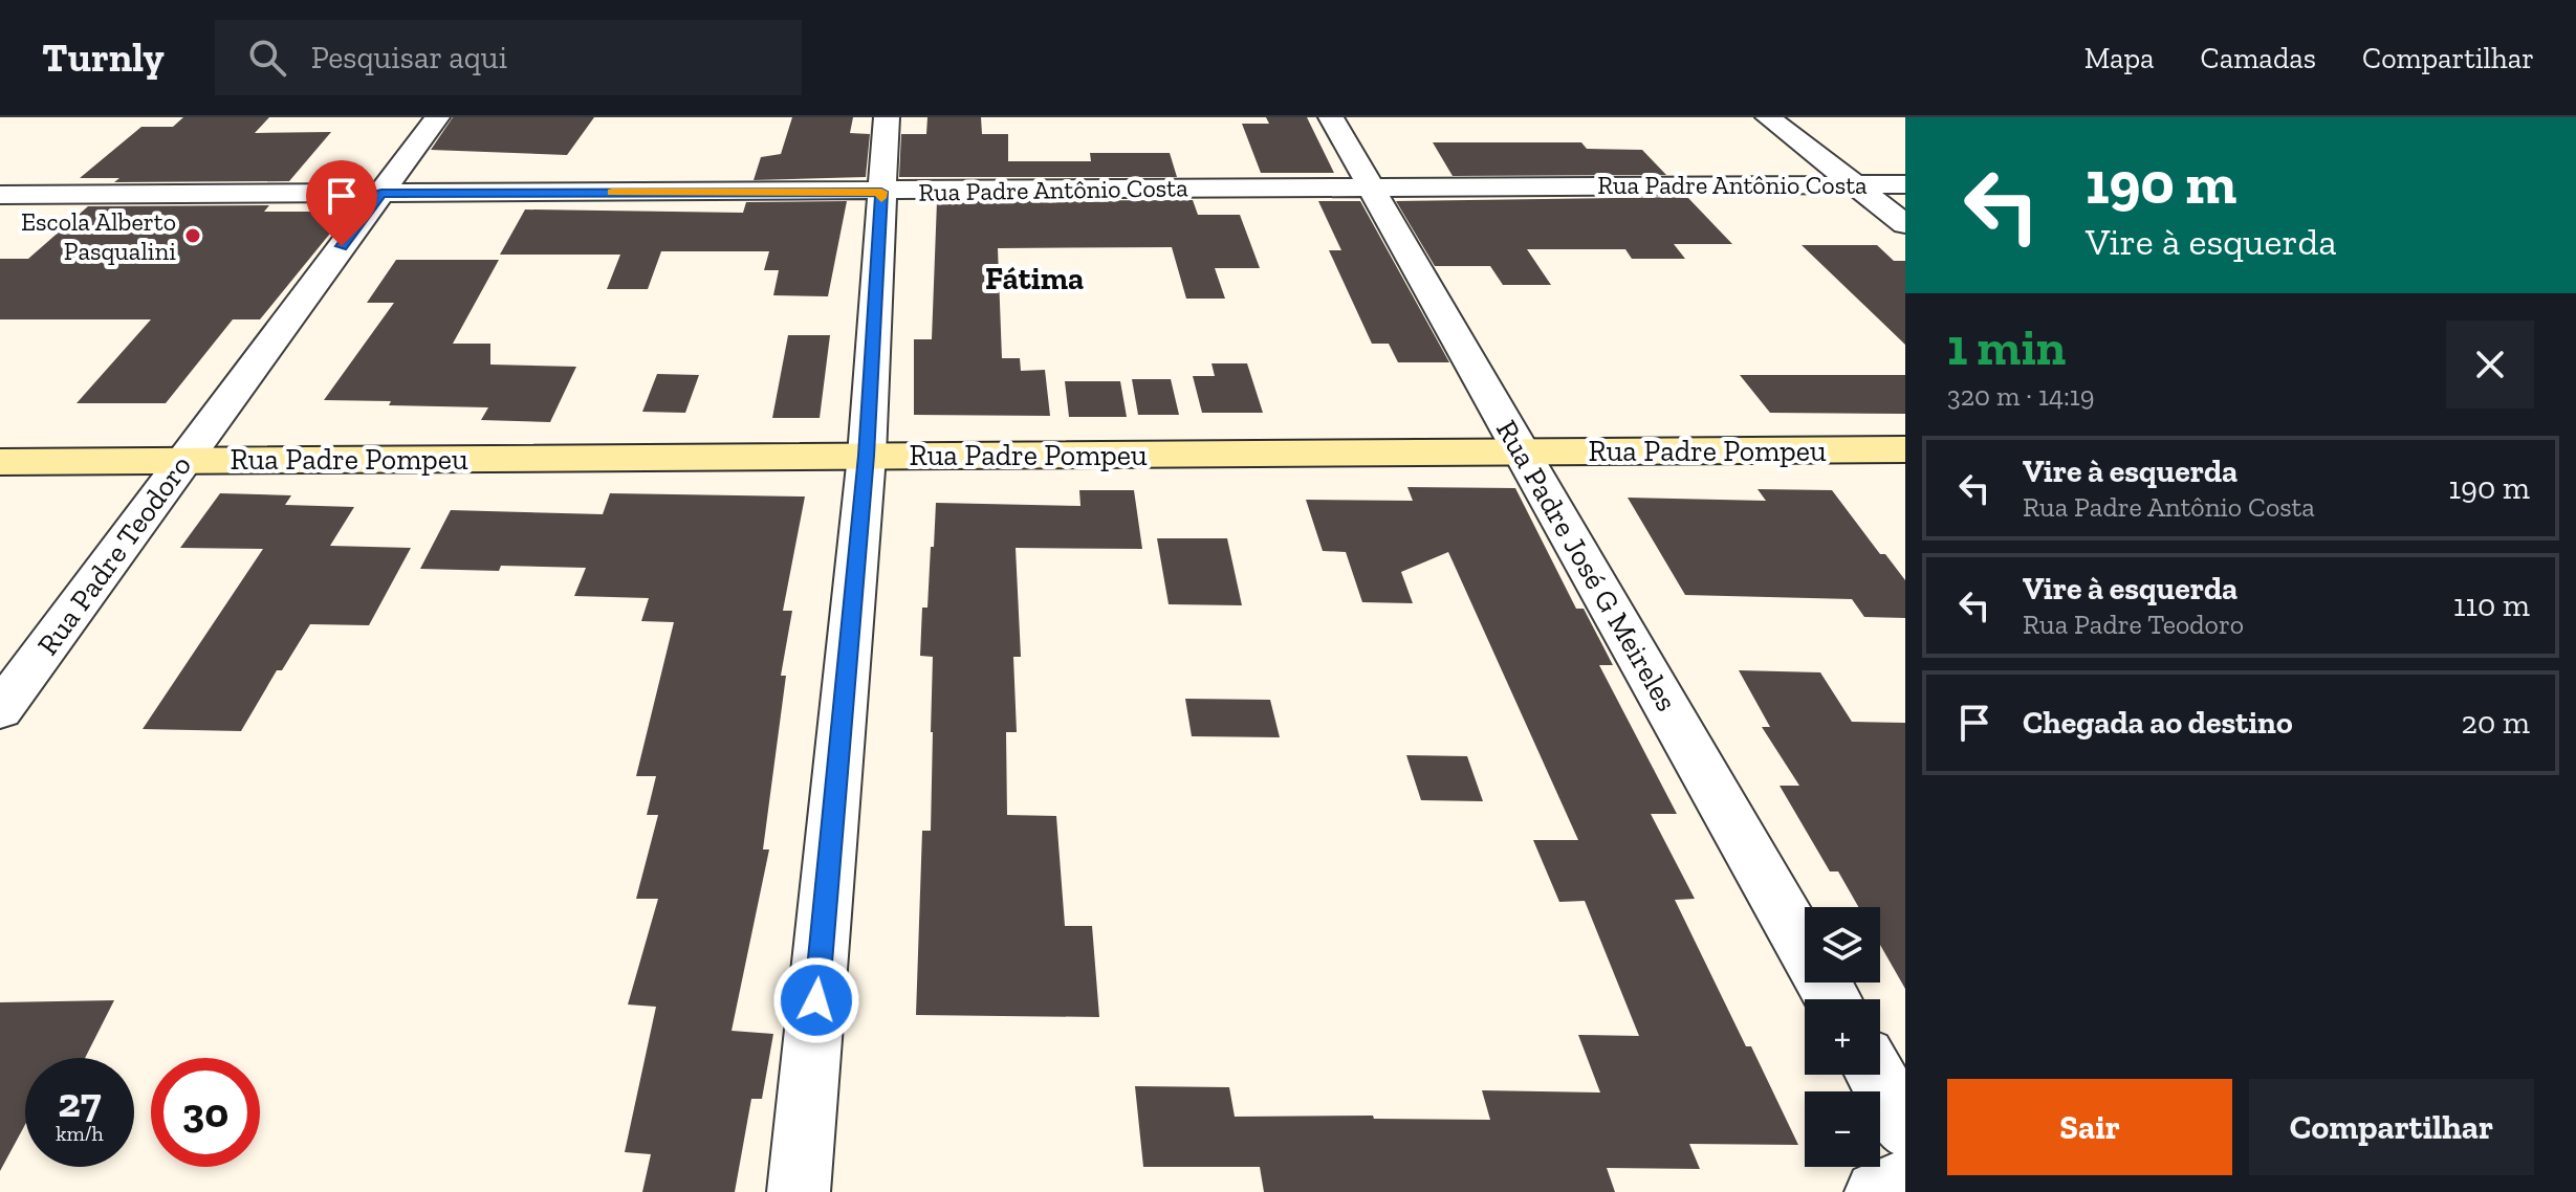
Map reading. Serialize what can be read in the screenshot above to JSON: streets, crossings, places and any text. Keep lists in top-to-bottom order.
{
  "streets": {
    "street": [
      "Rua Padre Antônio Costa",
      "Rua Padre Pompeu",
      "Rua Padre Teodoro",
      "Rua Padre José G Meireles"
    ]
  },
  "crossings": [
    ["Rua Padre Antônio Costa", "Rua Padre Teodoro"],
    ["Rua Padre Antônio Costa", "Rua Padre José G Meireles"],
    ["Rua Padre Pompeu", "Rua Padre Teodoro"],
    ["Rua Padre Pompeu", "Rua Padre José G Meireles"]
  ],
  "districts": ["Fátima"],
  "places": ["Escola Alberto Pasqualini"],
  "page": {
    "header": "Turnly",
    "search": "Pesquisar aqui",
    "nav": ["Mapa", "Camadas", "Compartilhar"],
    "turn": ["190 m", "Vire à esquerda"],
    "heading": ["1 min", "320 m · 14:19"],
    "list": [
      {
        "name": "Vire à esquerda",
        "note": "Rua Padre Antônio Costa",
        "value": "190 m"
      },
      {
        "name": "Vire à esquerda",
        "note": "Rua Padre Teodoro",
        "value": "110 m"
      },
      {
        "name": "Chegada ao destino",
        "value": "20 m"
      }
    ],
    "map_buttons": ["+", "−"],
    "speed": "27 km/h",
    "limit": "30",
    "buttons": ["Sair", "Compartilhar"]
  }
}
